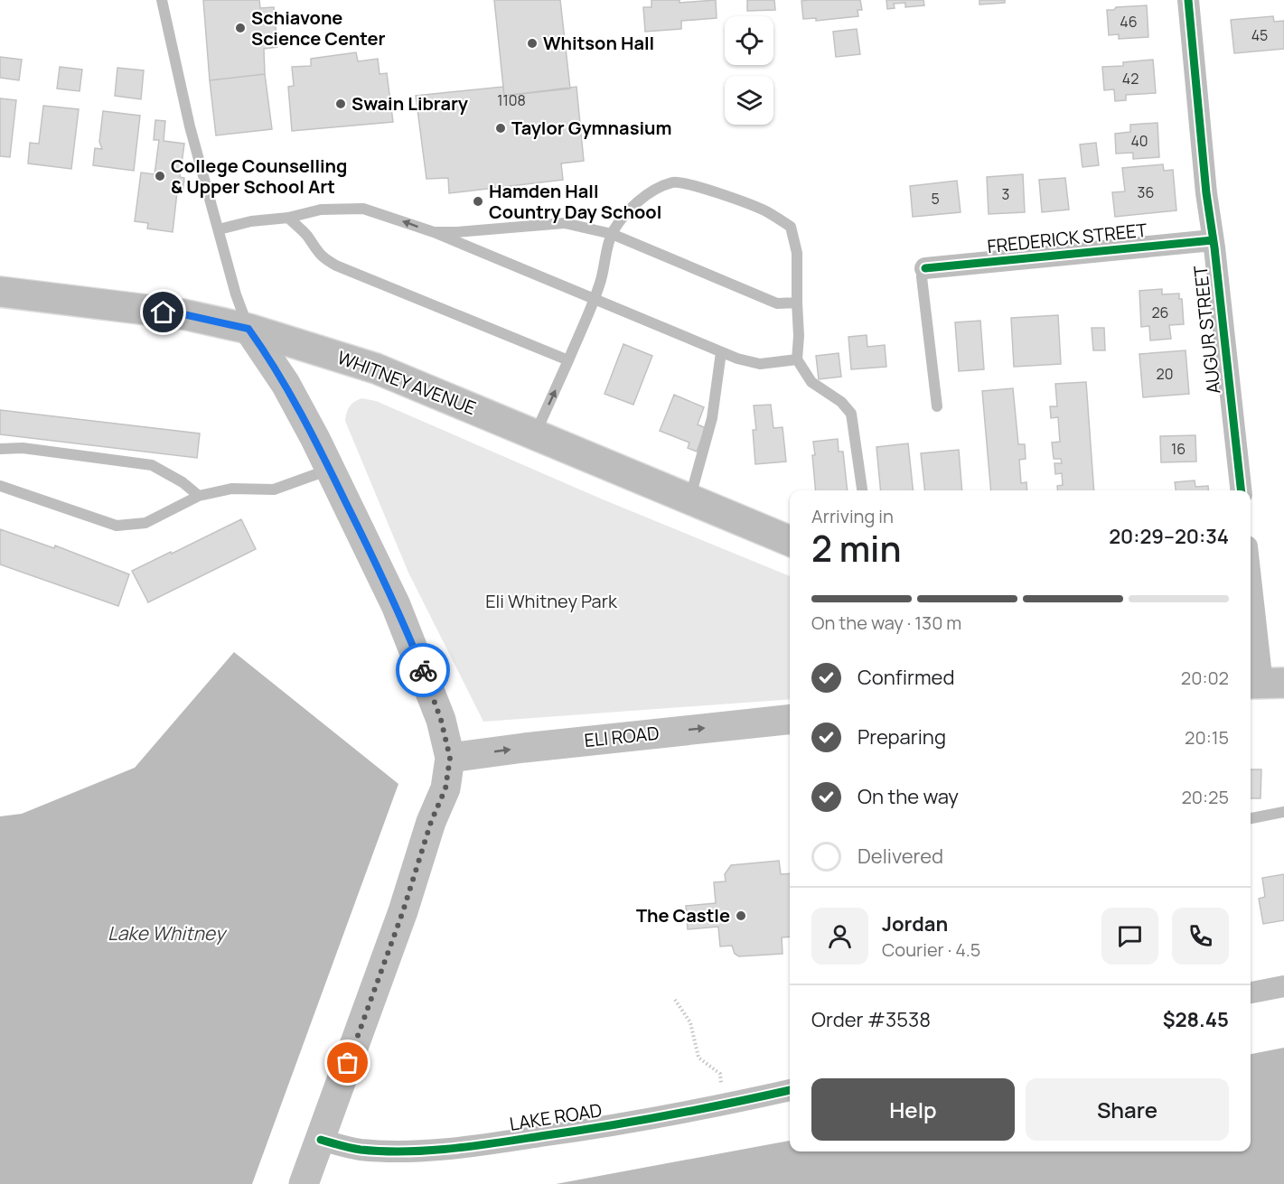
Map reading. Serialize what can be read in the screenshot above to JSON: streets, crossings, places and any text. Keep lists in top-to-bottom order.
{
  "streets": {
    "main road": ["WHITNEY AVENUE", "ELI ROAD"],
    "street": ["FREDERICK STREET", "AUGUR STREET", "LAKE ROAD"]
  },
  "crossings": [
    ["FREDERICK STREET", "AUGUR STREET"]
  ],
  "one_way": ["ELI ROAD"],
  "water": ["Lake Whitney"],
  "parks": ["Eli Whitney Park"],
  "places": [
    "Schiavone Science Center",
    "Whitson Hall",
    "Swain Library",
    "Taylor Gymnasium",
    "College Counselling & Upper School Art",
    "Hamden Hall Country Day School",
    "The Castle"
  ],
  "house_numbers": [
    "46",
    "45",
    "42",
    "1108",
    "40",
    "36",
    "3",
    "5",
    "26",
    "20",
    "16"
  ],
  "page": {
    "heading": ["2 min", "Arriving in", "20:29–20:34"],
    "panel": [
      "Jordan",
      "Courier · 4.5",
      "Order #3538",
      "$28.45"
    ],
    "bar": "On the way · 130 m",
    "list": [
      ["Confirmed", "20:02"],
      ["Preparing", "20:15"],
      ["On the way", "20:25"],
      "Delivered"
    ],
    "buttons": ["Help", "Share"]
  }
}
